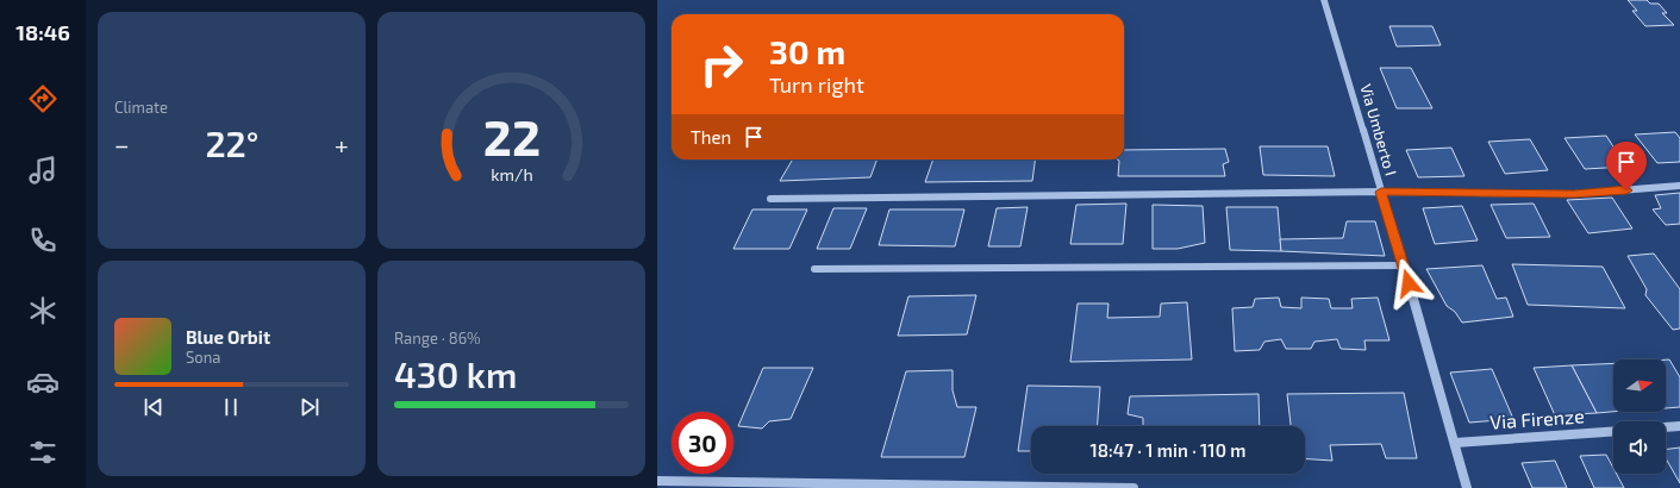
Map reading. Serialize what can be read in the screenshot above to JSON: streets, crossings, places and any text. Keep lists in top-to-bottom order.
{
  "streets": {
    "street": ["Via Umberto I", "Via Firenze"]
  },
  "crossings": [
    ["Via Umberto I", "Via Firenze"]
  ],
  "north": "right",
  "page": {
    "tabs": "18:46",
    "tile": [
      "Climate",
      ["Range · 86%", "430 km"]
    ],
    "turn": ["30 m", "Turn right"],
    "then": "Then",
    "heat": ["−", "22°", "+"],
    "song": ["Blue Orbit", "Sona"],
    "limit": "30",
    "trip": "18:47 · 1 min · 110 m",
    "gauge": ["22", "km/h"]
  }
}
